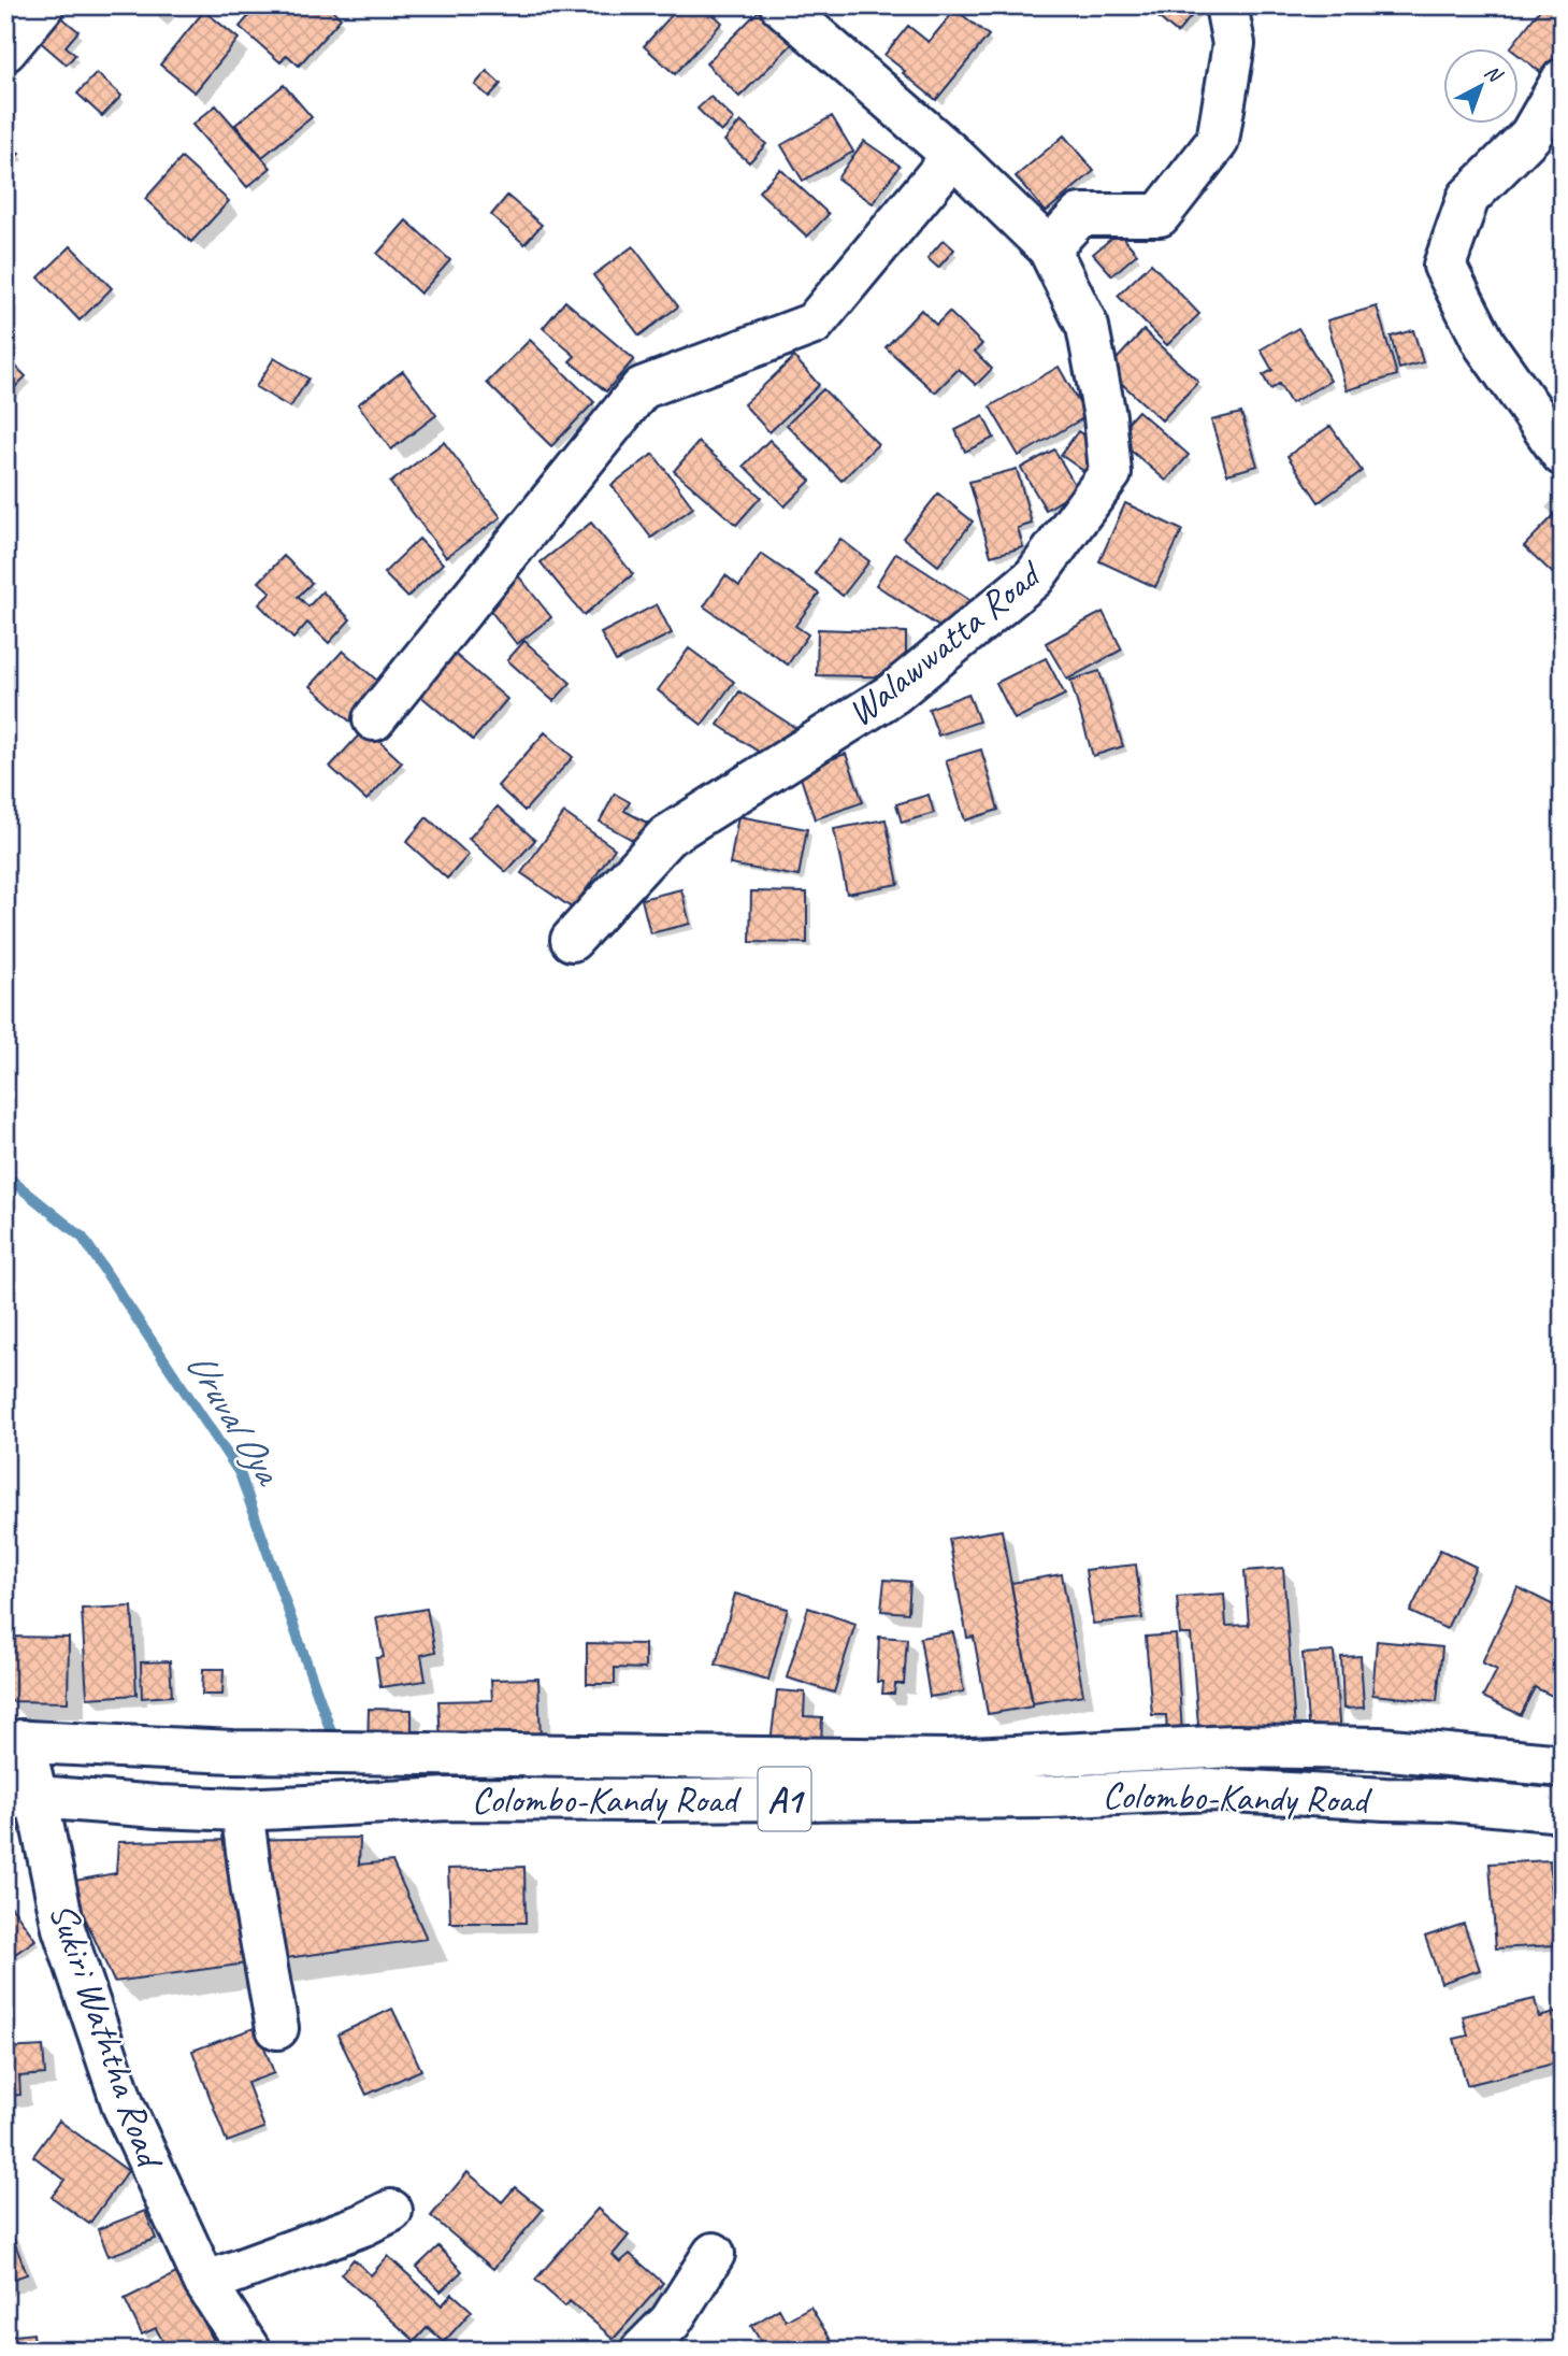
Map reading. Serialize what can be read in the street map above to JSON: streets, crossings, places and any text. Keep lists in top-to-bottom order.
{
  "streets": {
    "main road": [
      "Walawwatta Road",
      "Colombo-Kandy Road",
      "A1",
      "Sukiri Waththa Road"
    ]
  },
  "crossings": [
    ["Colombo-Kandy Road", "Sukiri Waththa Road"]
  ],
  "water": ["Uruval Oya"],
  "north": "top right"
}
